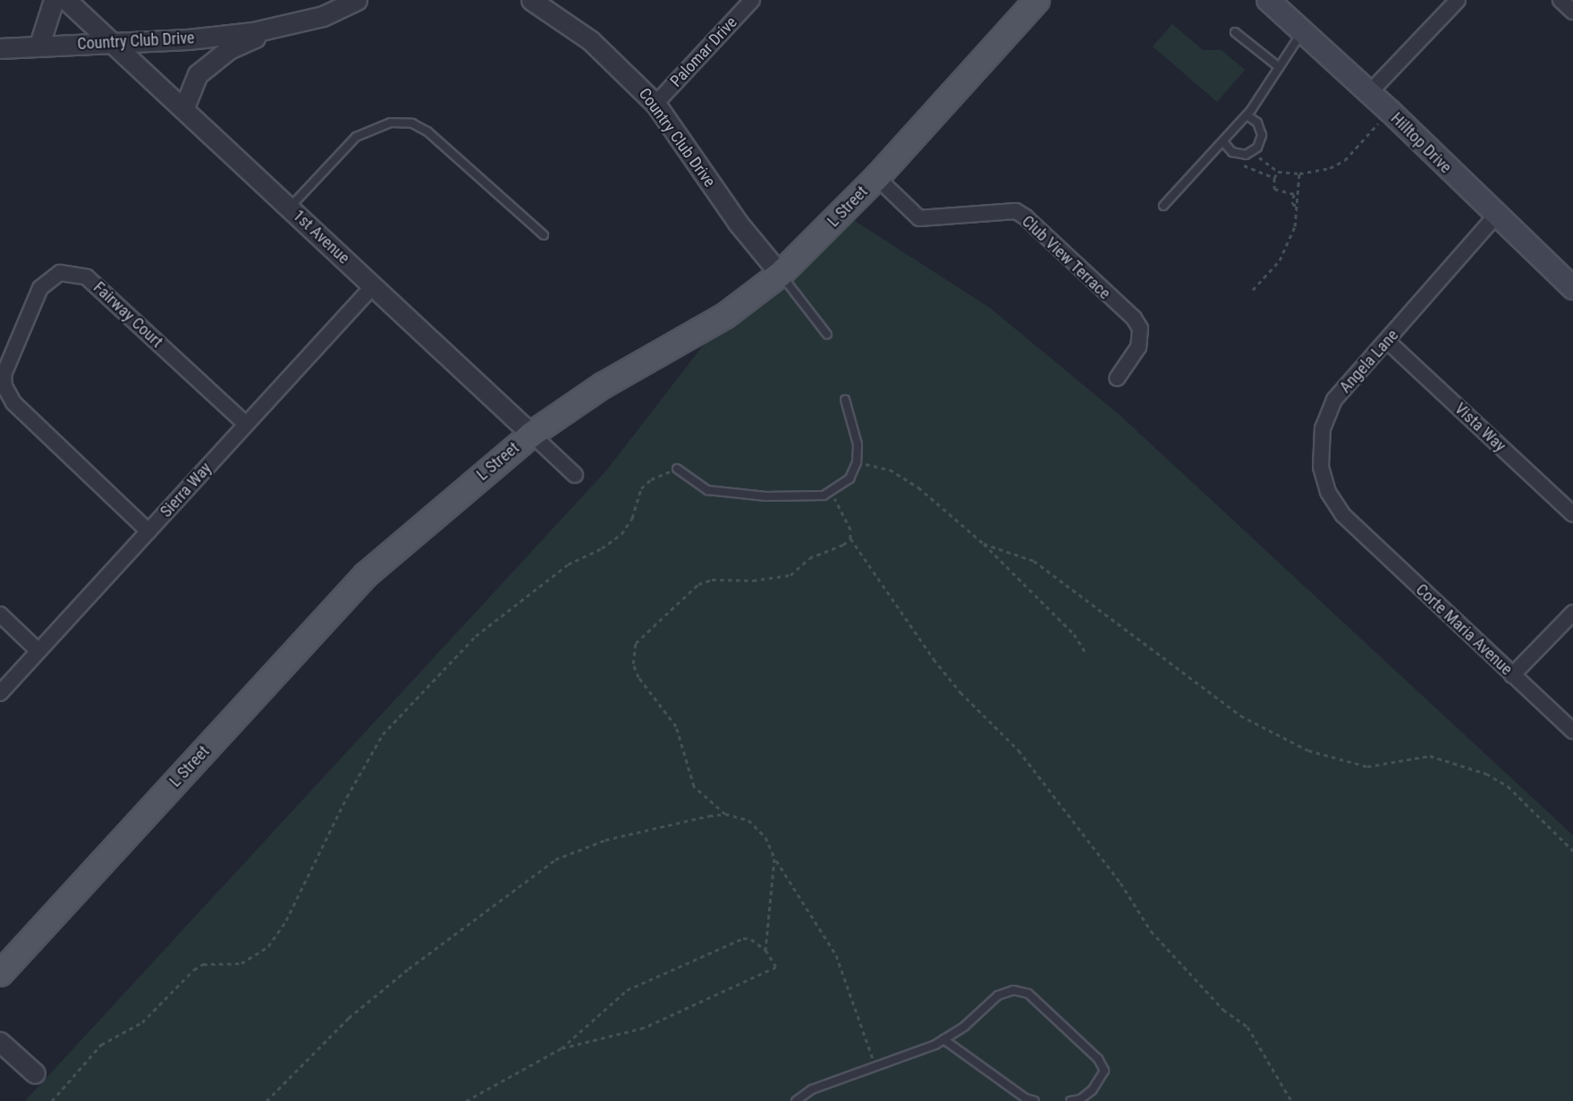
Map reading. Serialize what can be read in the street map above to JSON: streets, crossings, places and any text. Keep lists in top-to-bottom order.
{
  "streets": {
    "main road": ["Hilltop Drive", "L Street"],
    "street": [
      "Country Club Drive",
      "Palomar Drive",
      "1st Avenue",
      "Club View Terrace",
      "Fairway Court",
      "Angela Lane",
      "Vista Way",
      "Sierra Way",
      "Corte Maria Avenue"
    ]
  },
  "crossings": [
    ["Country Club Drive", "Palomar Drive"],
    ["Country Club Drive", "L Street"],
    ["Country Club Drive", "1st Avenue"],
    ["Hilltop Drive", "Angela Lane"],
    ["L Street", "1st Avenue"],
    ["L Street", "Club View Terrace"],
    ["1st Avenue", "Sierra Way"],
    ["Fairway Court", "Sierra Way"],
    ["Angela Lane", "Vista Way"],
    ["Angela Lane", "Corte Maria Avenue"]
  ]
}
